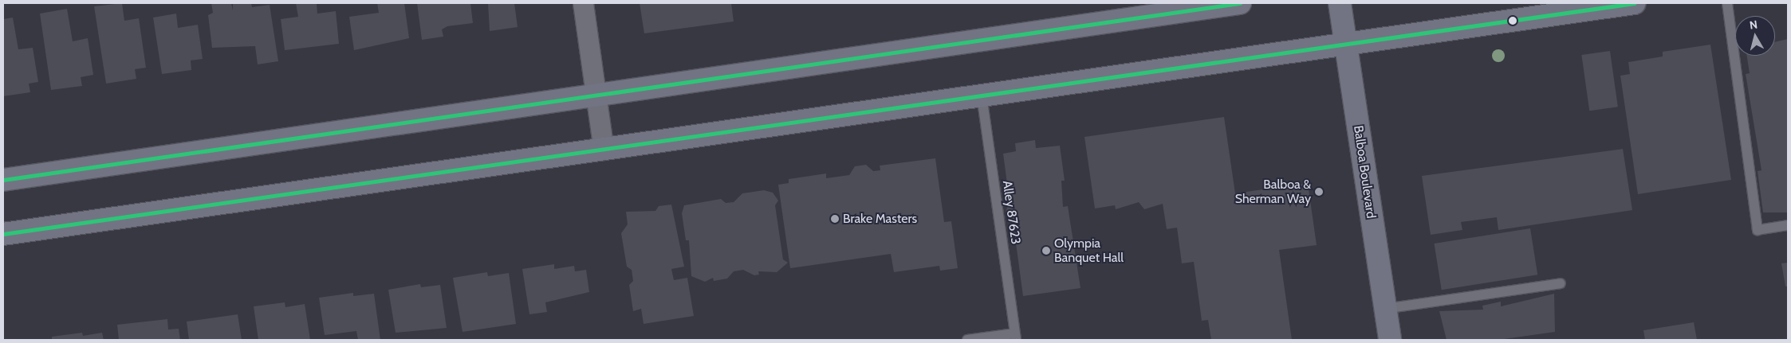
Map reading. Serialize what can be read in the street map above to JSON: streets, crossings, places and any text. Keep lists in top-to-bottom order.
{
  "streets": {
    "main road": ["Balboa Boulevard"],
    "lane": ["Alley 87623"]
  },
  "places": ["Balboa & Sherman Way", "Brake Masters", "Olympia Banquet Hall"],
  "north": "top"
}
